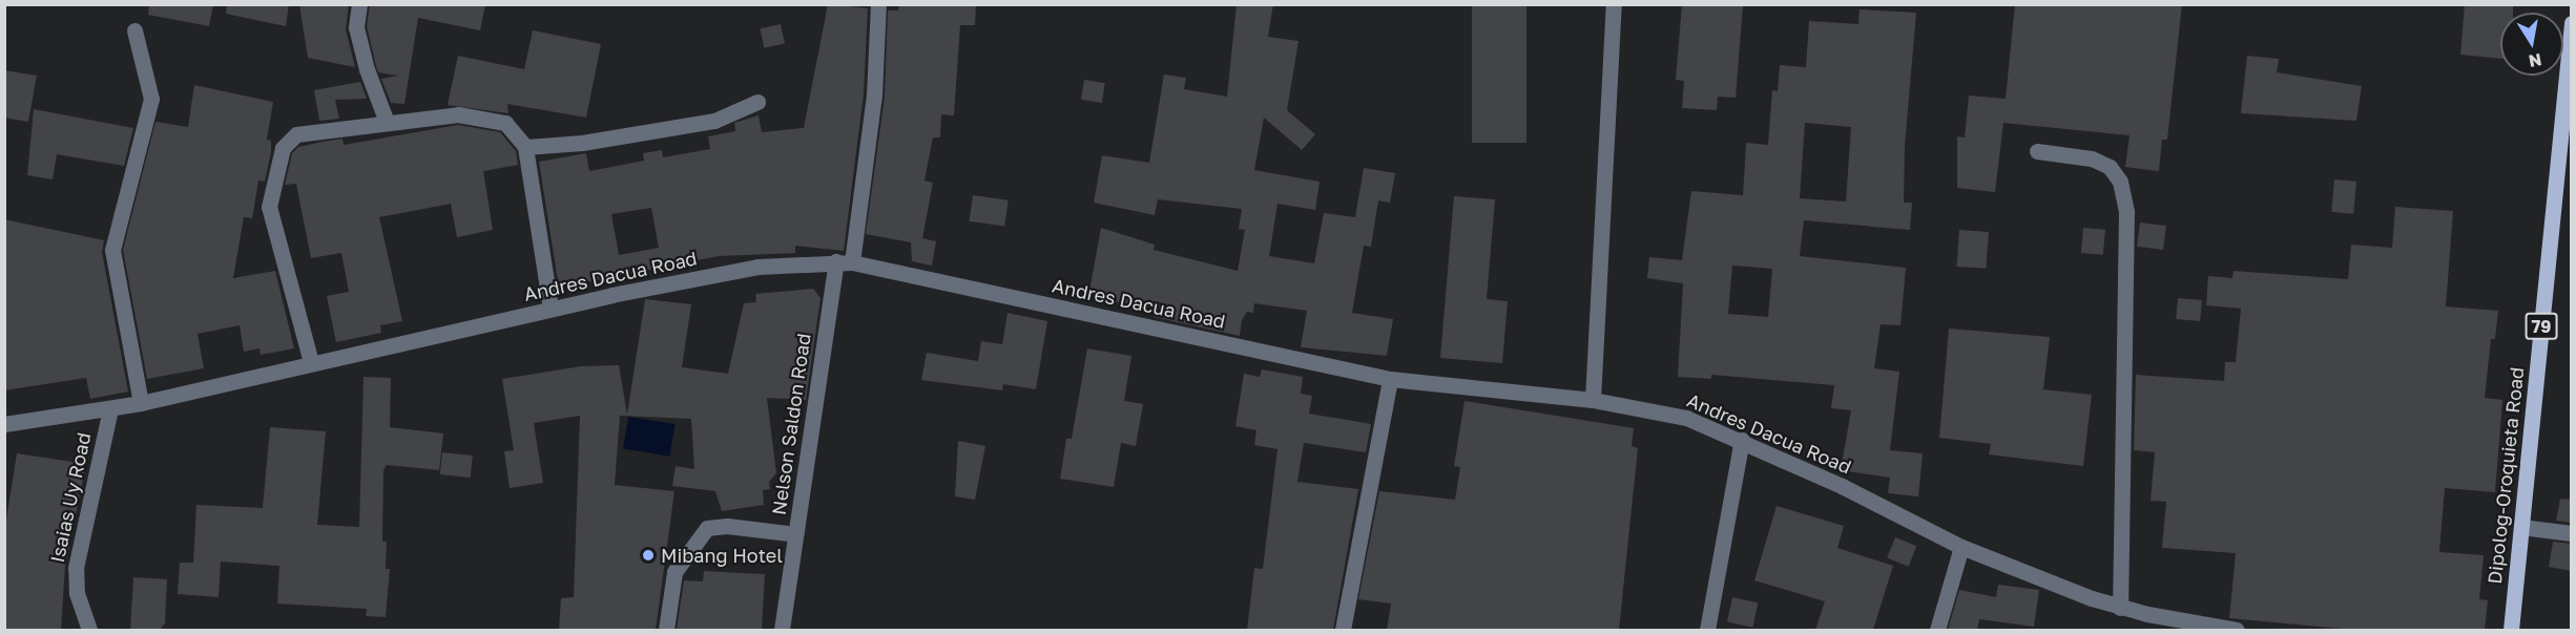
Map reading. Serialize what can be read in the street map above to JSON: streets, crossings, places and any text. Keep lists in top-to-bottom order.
{
  "streets": {
    "main road": ["79", "Dipolog-Oroquieta Road"],
    "street": ["Andres Dacua Road", "Nelson Saldon Road", "Isaias Uy Road"]
  },
  "crossings": [
    ["Andres Dacua Road", "Nelson Saldon Road"],
    ["Andres Dacua Road", "Isaias Uy Road"]
  ],
  "places": ["Mibang Hotel"],
  "north": "bottom"
}
